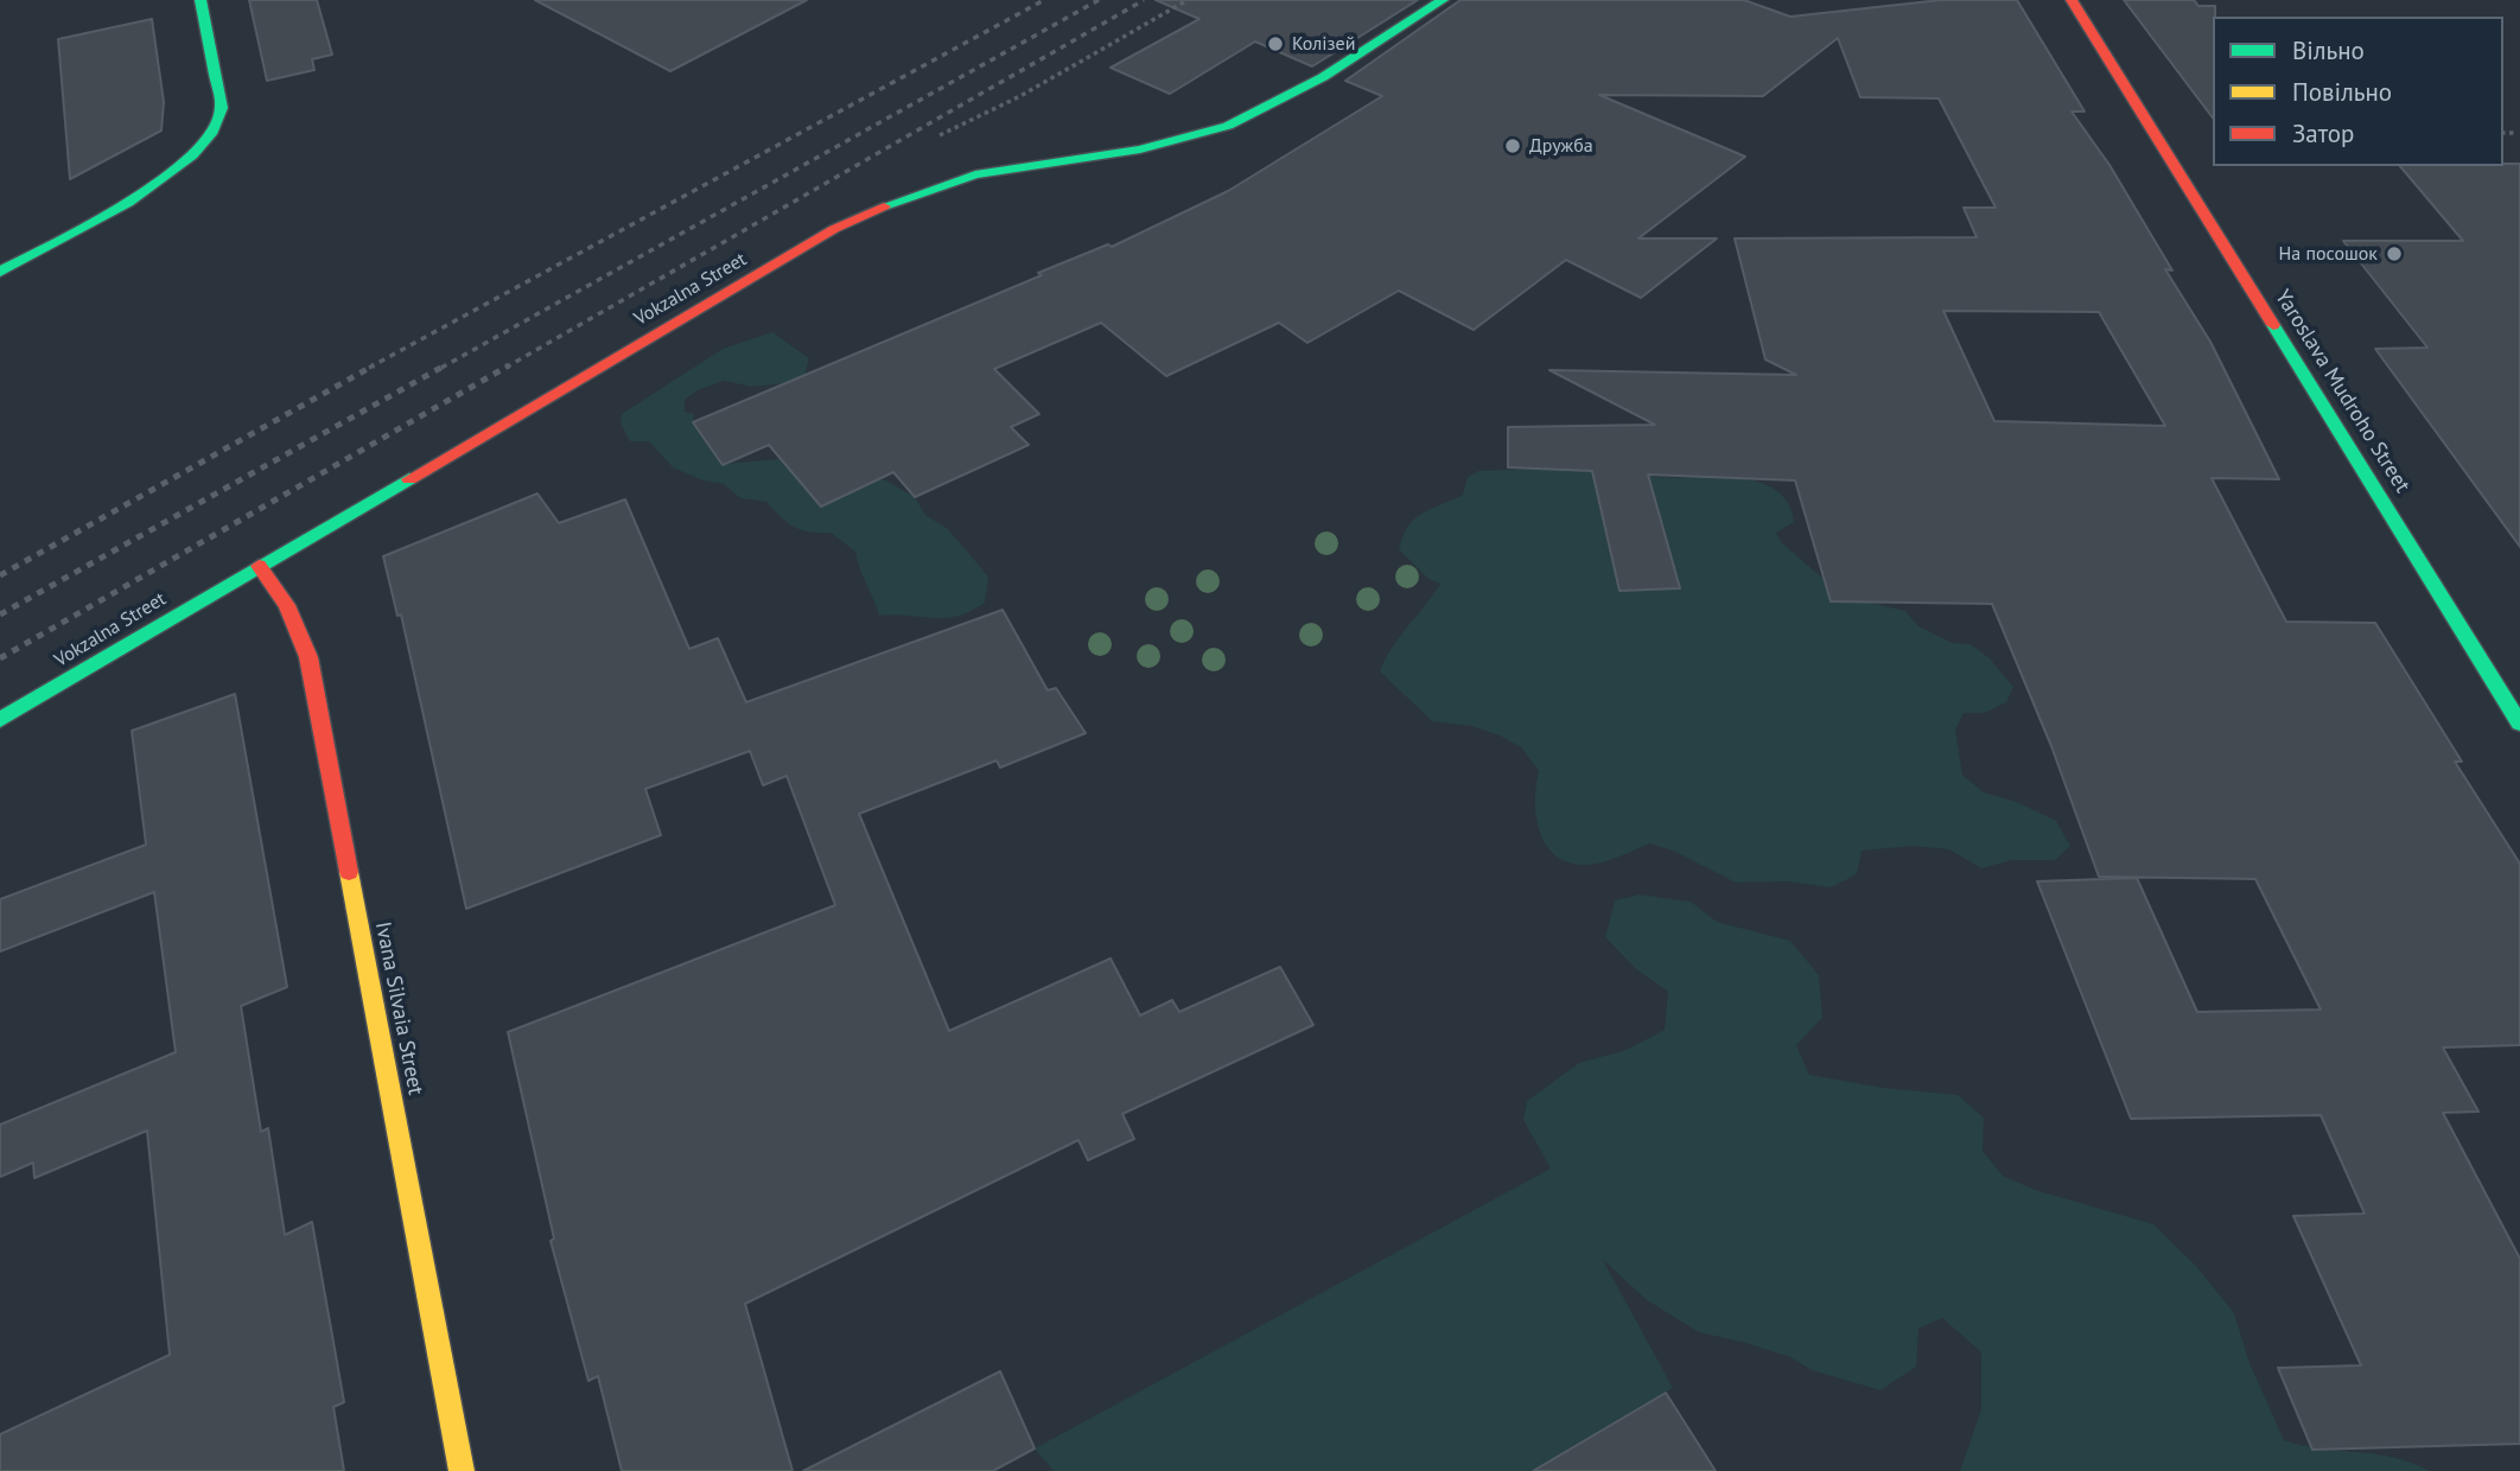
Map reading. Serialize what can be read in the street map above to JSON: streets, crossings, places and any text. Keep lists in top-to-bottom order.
{
  "streets": {
    "street": ["Vokzalna Street", "Yaroslava Mudroho Street", "Ivana Silvaia Street"]
  },
  "crossings": [
    ["Vokzalna Street", "Ivana Silvaia Street"]
  ],
  "places": ["Колізей", "Дружба", "На посошок"],
  "legend": ["Вільно", "Повільно", "Затор"]
}
